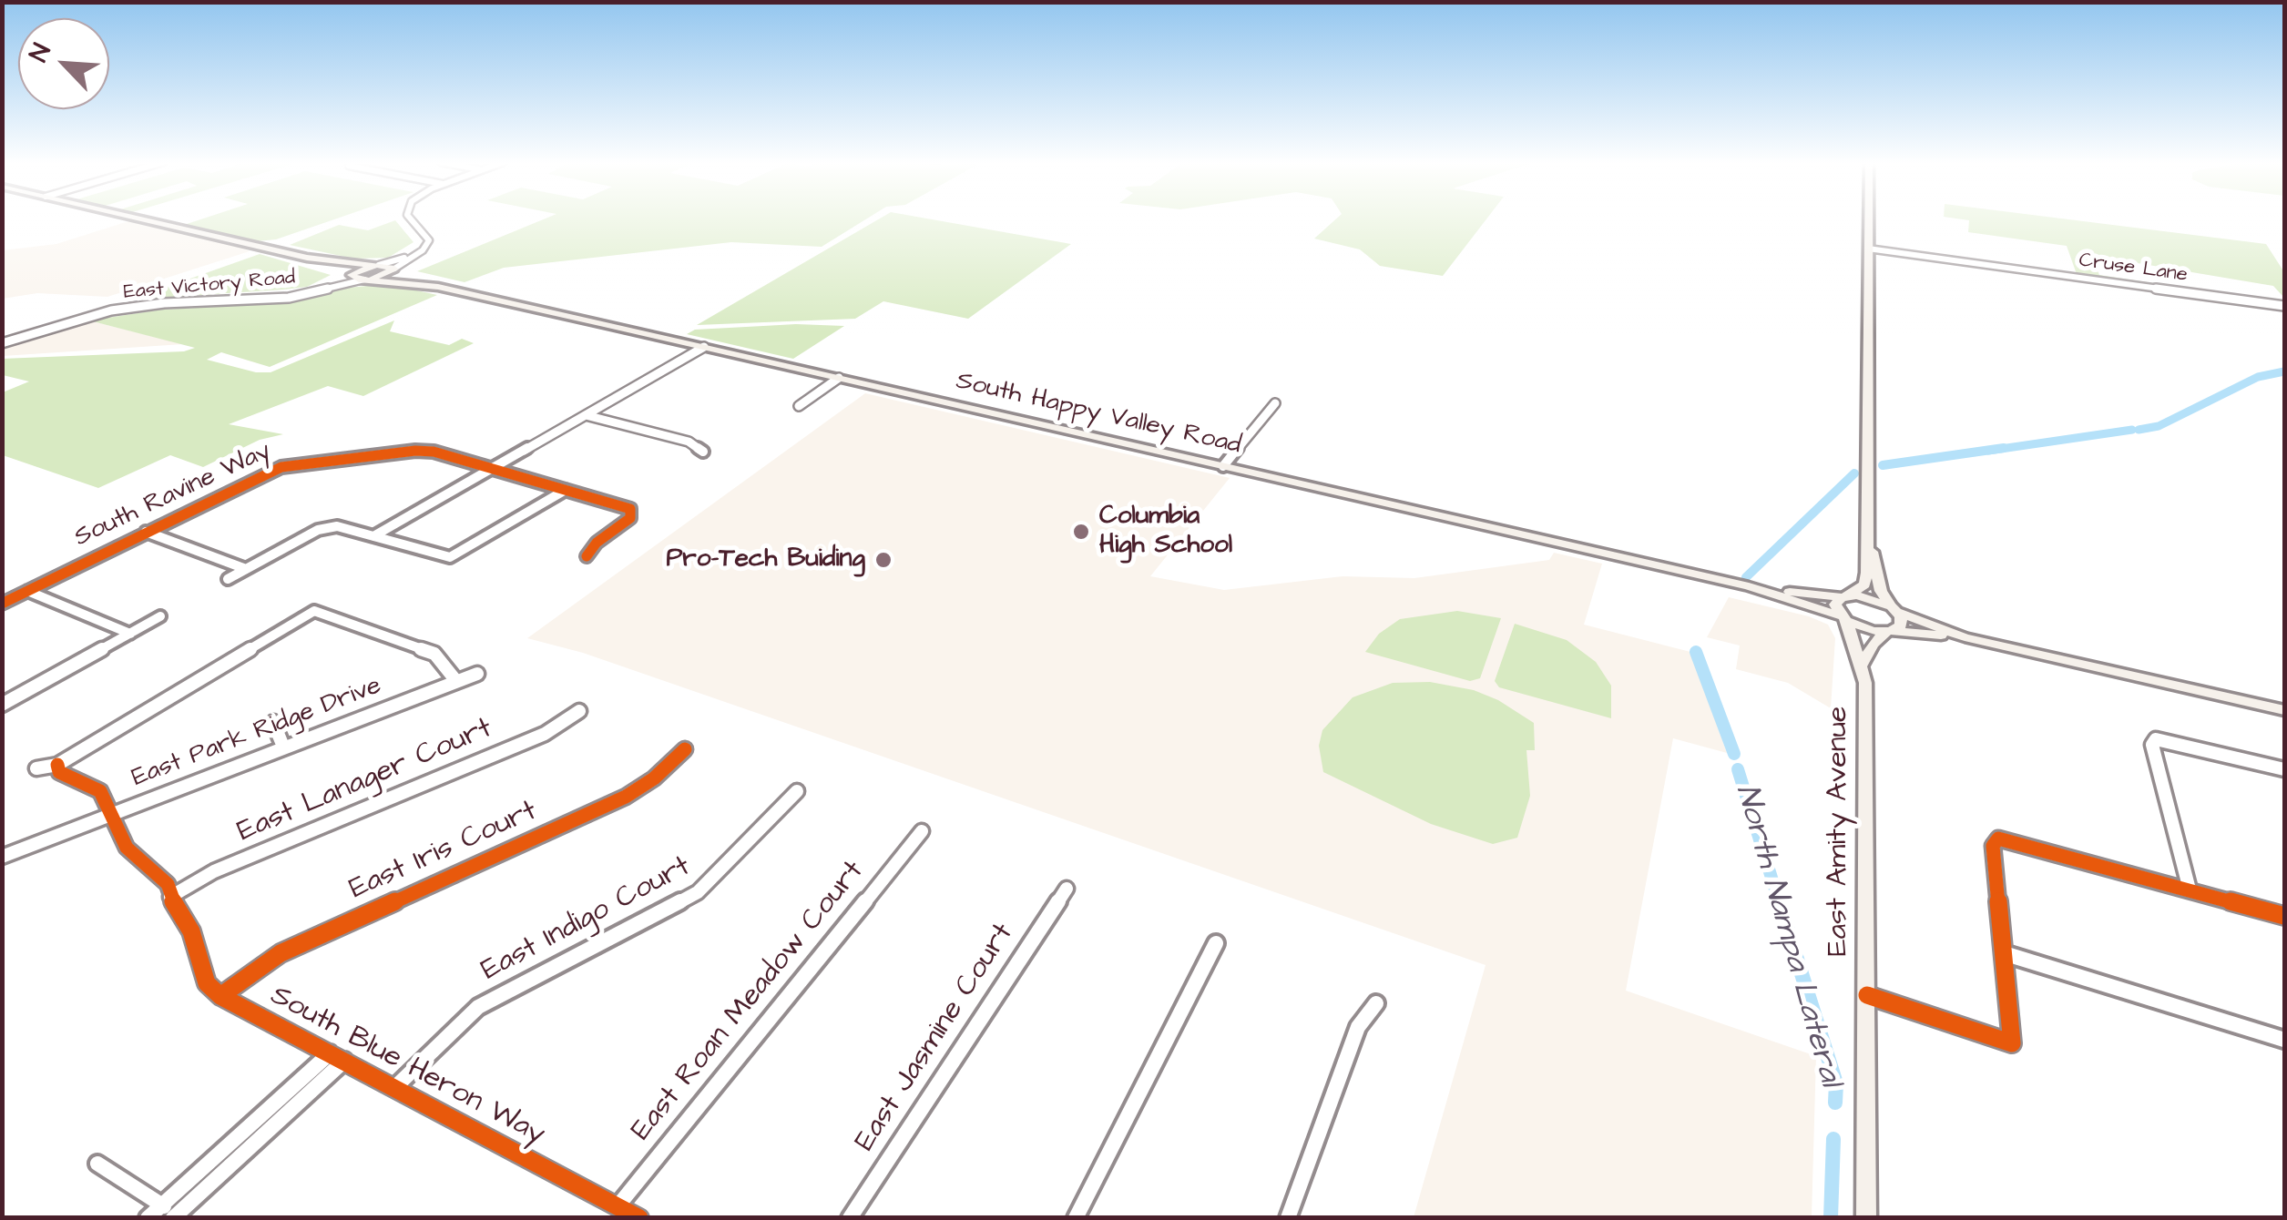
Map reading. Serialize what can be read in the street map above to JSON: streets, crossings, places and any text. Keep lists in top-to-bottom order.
{
  "streets": {
    "main road": ["South Happy Valley Road", "East Amity Avenue"],
    "street": [
      "Cruse Lane",
      "East Victory Road",
      "South Ravine Way",
      "East Park Ridge Drive",
      "East Lanager Court",
      "East Iris Court",
      "East Indigo Court",
      "East Roan Meadow Court",
      "East Jasmine Court",
      "South Blue Heron Way"
    ]
  },
  "crossings": [
    ["South Happy Valley Road", "East Amity Avenue"],
    ["East Iris Court", "South Blue Heron Way"],
    ["East Indigo Court", "South Blue Heron Way"],
    ["East Roan Meadow Court", "South Blue Heron Way"]
  ],
  "water": ["North Nampa Lateral"],
  "places": ["Columbia High School", "Pro-Tech Buiding"],
  "north": "top left"
}
